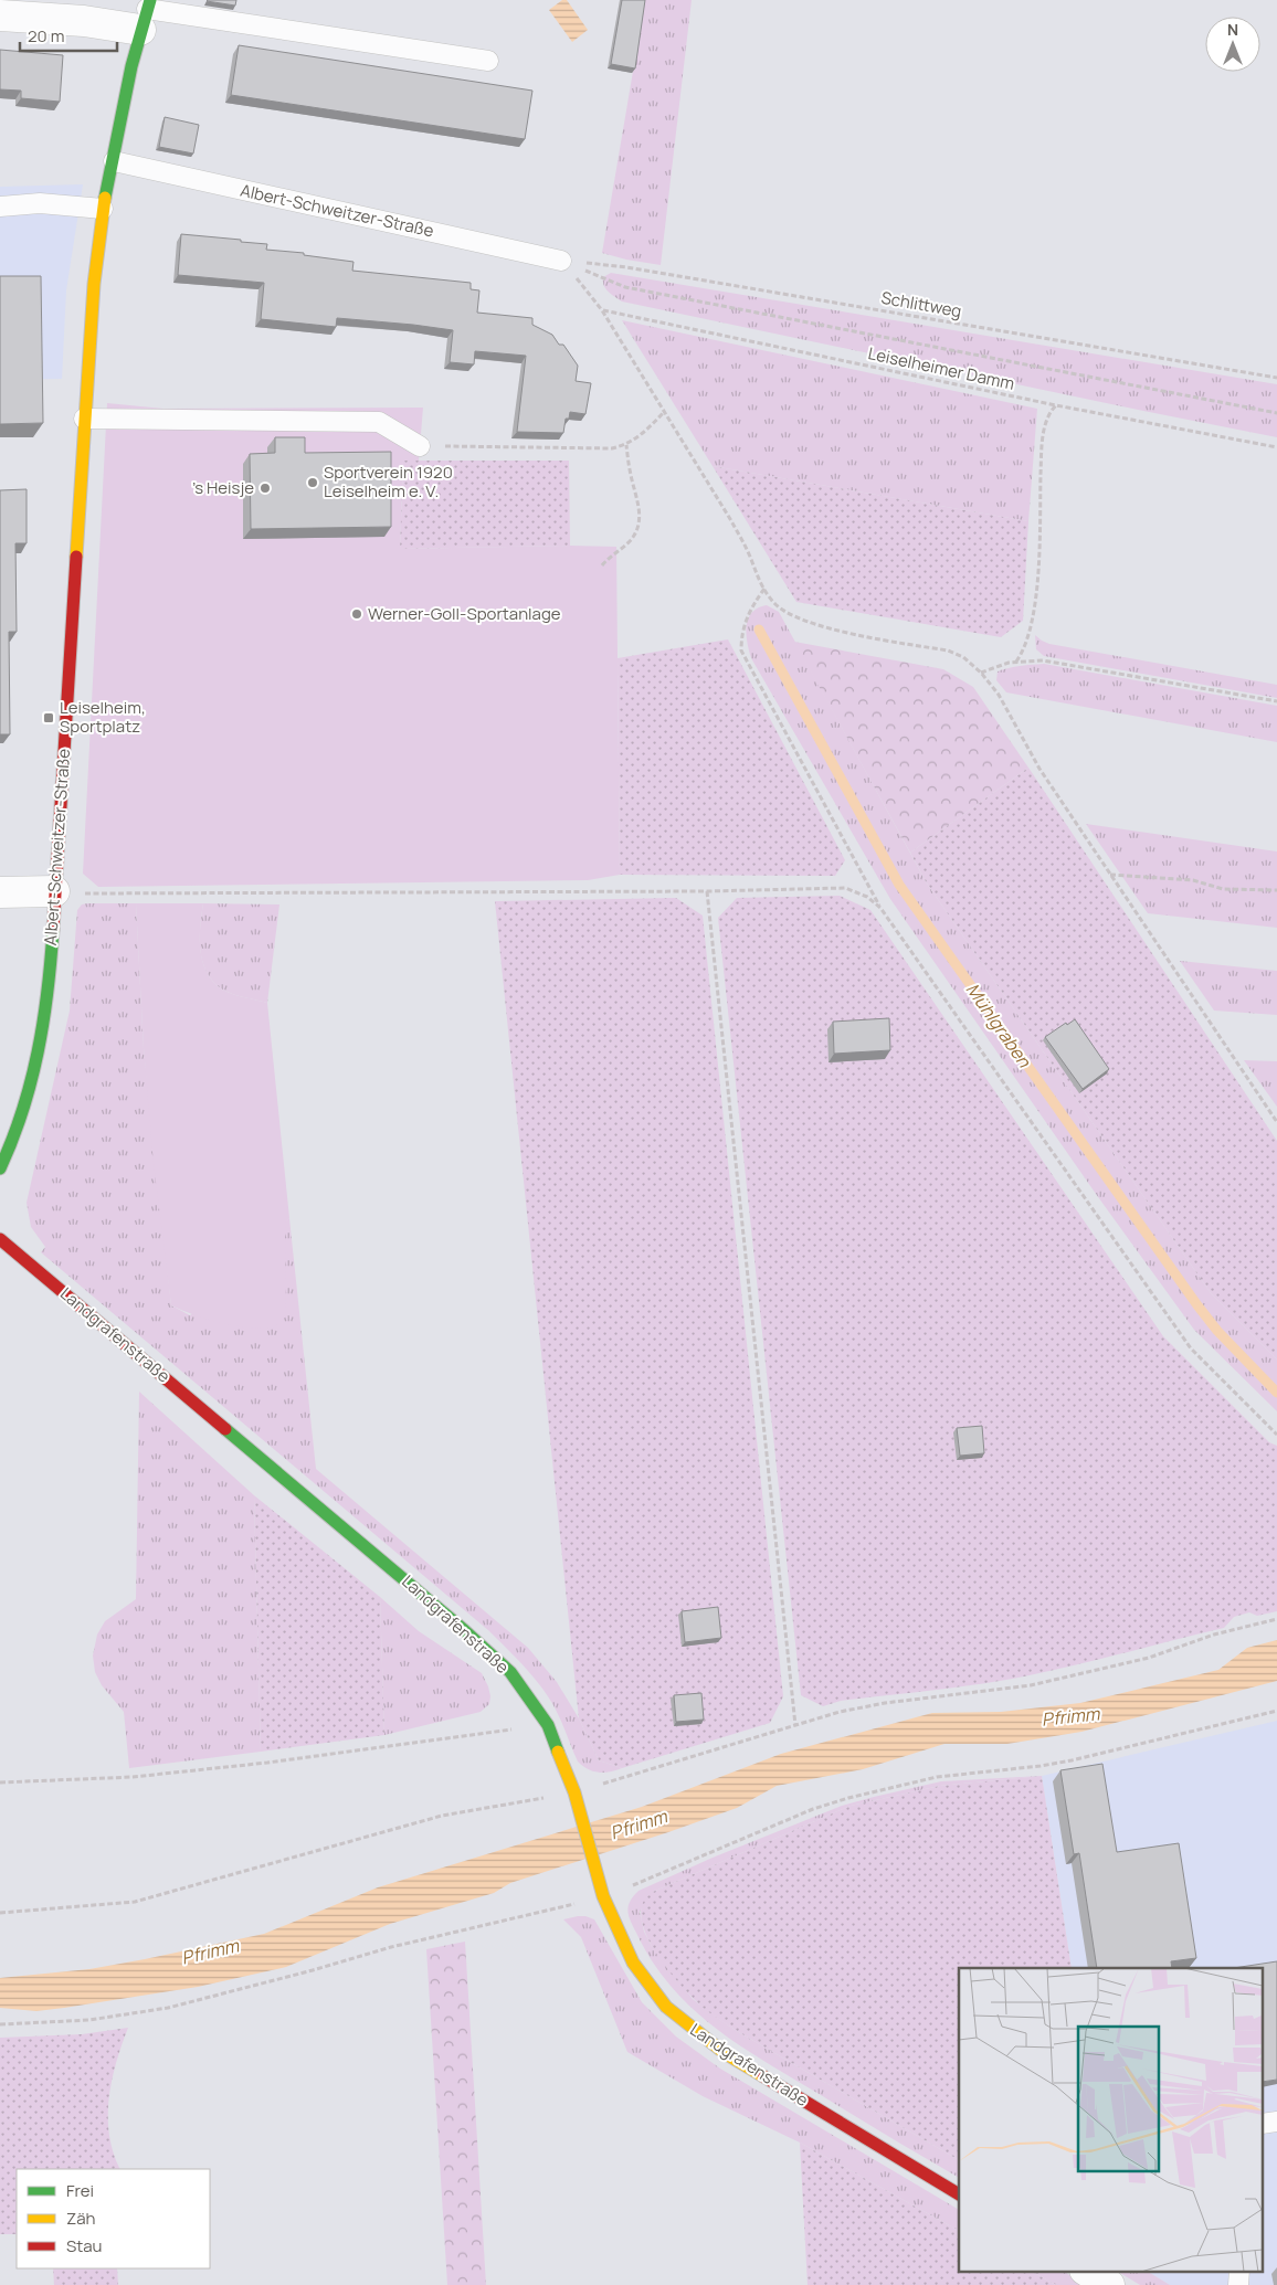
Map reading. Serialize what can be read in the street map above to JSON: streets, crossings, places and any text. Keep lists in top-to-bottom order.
{
  "streets": {
    "street": ["Albert-Schweitzer-Straße", "Landgrafenstraße"],
    "path": ["Schlittweg", "Leiselheimer Damm"]
  },
  "crossings": [
    ["Albert-Schweitzer-Straße", "Schlittweg"]
  ],
  "water": ["Mühlgraben", "Pfrimm"],
  "places": {
    "other": ["Sportverein 1920 Leiselheim e. V.", "’s Heisje", "Werner-Goll-Sportanlage"],
    "transit": ["Leiselheim, Sportplatz"]
  },
  "legend": ["Frei", "Zäh", "Stau"],
  "scale_bar": "20 m",
  "north": "top"
}
